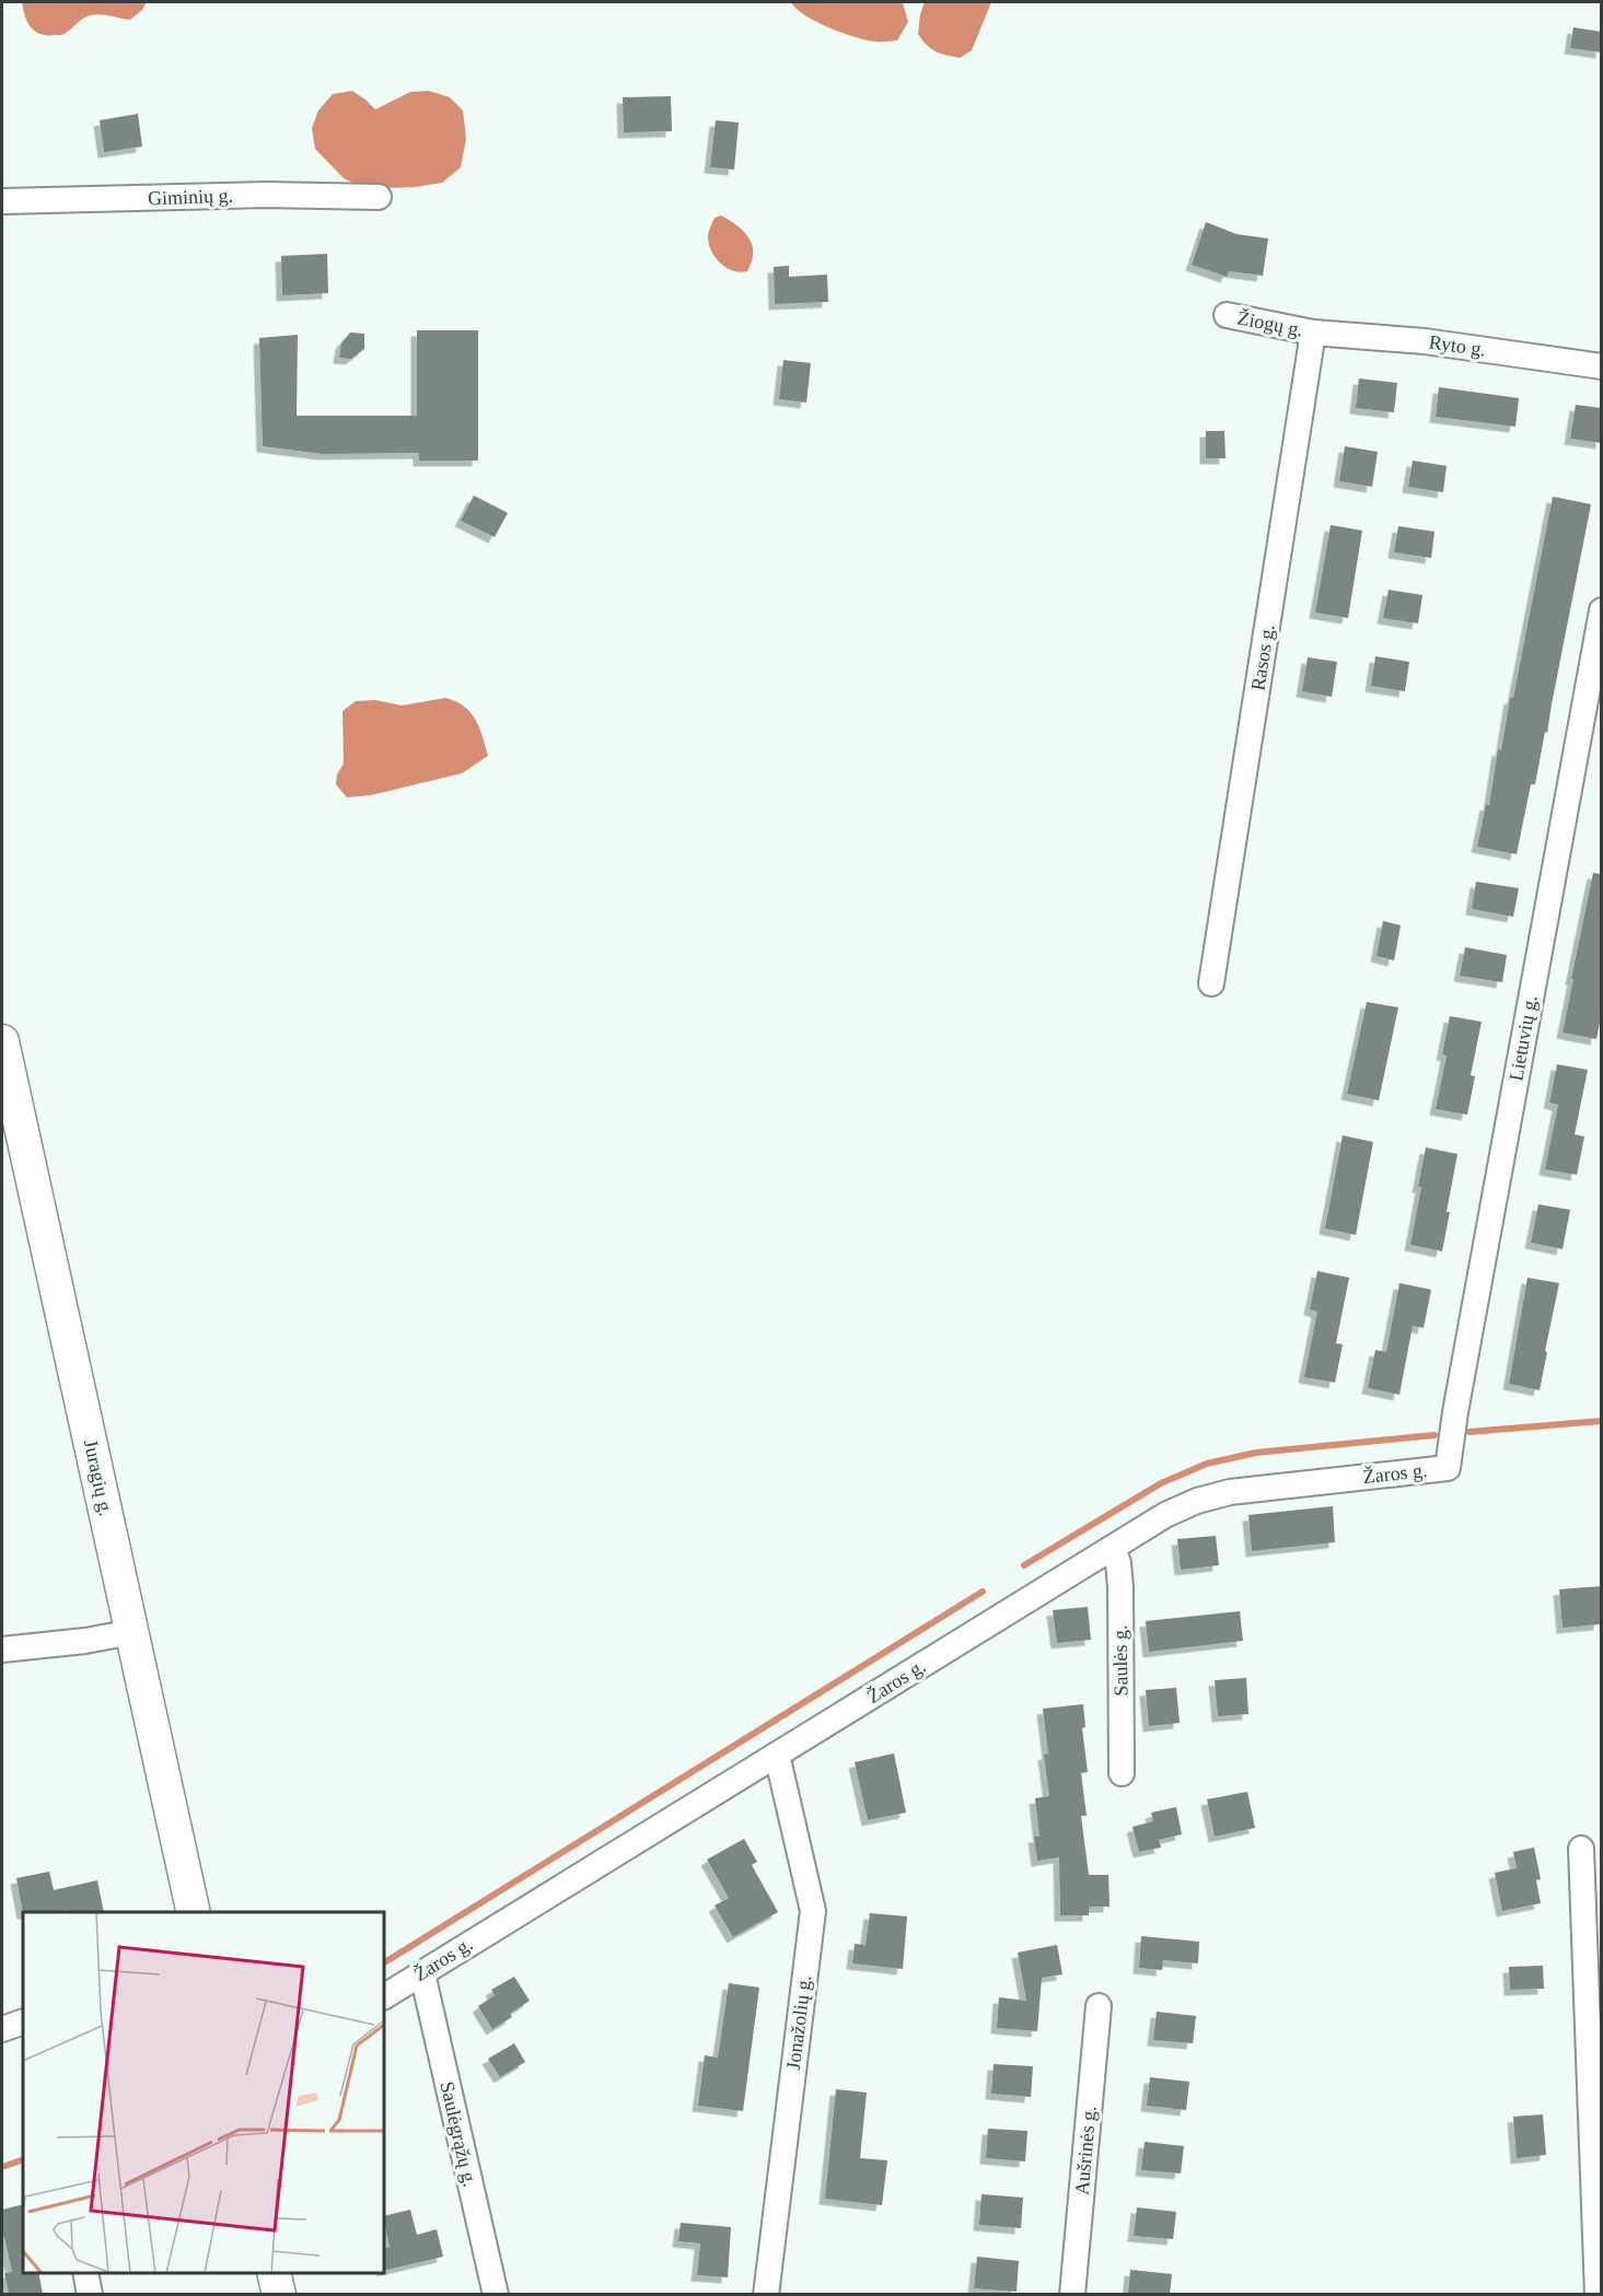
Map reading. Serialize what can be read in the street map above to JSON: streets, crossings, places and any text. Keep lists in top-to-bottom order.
{
  "streets": {
    "main road": ["Juragių g."],
    "street": [
      "Giminių g.",
      "Žiogų g.",
      "Ryto g.",
      "Rasos g.",
      "Lietuvių g.",
      "Žaros g.",
      "Saulės g.",
      "Jonažolių g.",
      "Saulėgrąžų g.",
      "Aušrinės g."
    ]
  },
  "crossings": [
    ["Žiogų g.", "Ryto g."],
    ["Žiogų g.", "Rasos g."],
    ["Ryto g.", "Rasos g."],
    ["Lietuvių g.", "Žaros g."],
    ["Žaros g.", "Saulės g."],
    ["Žaros g.", "Jonažolių g."],
    ["Žaros g.", "Saulėgrąžų g."]
  ]
}
